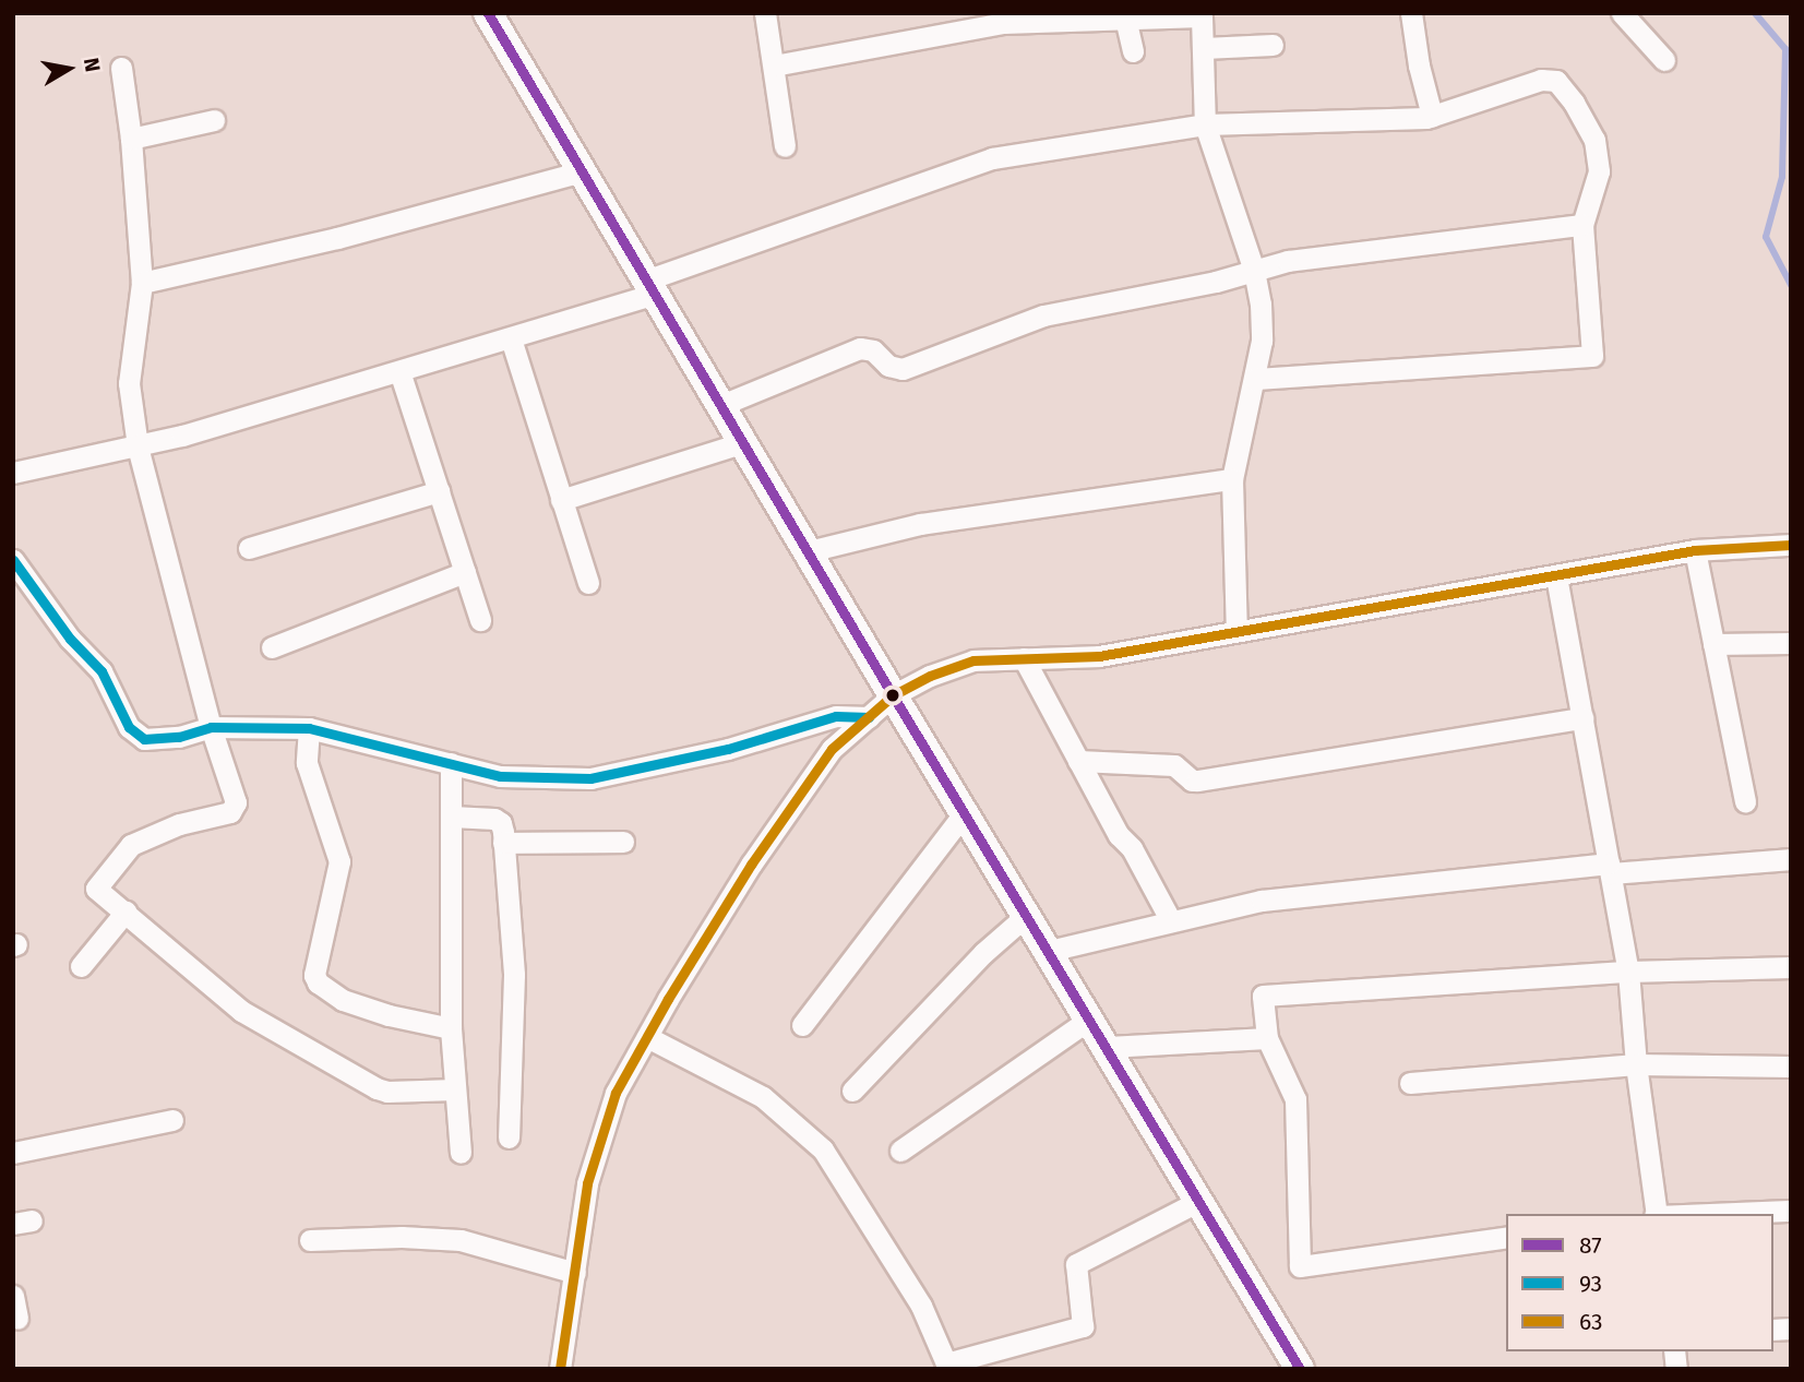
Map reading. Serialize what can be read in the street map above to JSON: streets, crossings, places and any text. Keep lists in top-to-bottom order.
{
  "lines": ["transit line 87", "transit line 63", "transit line 93"],
  "legend": ["87", "93", "63"],
  "north": "right"
}
